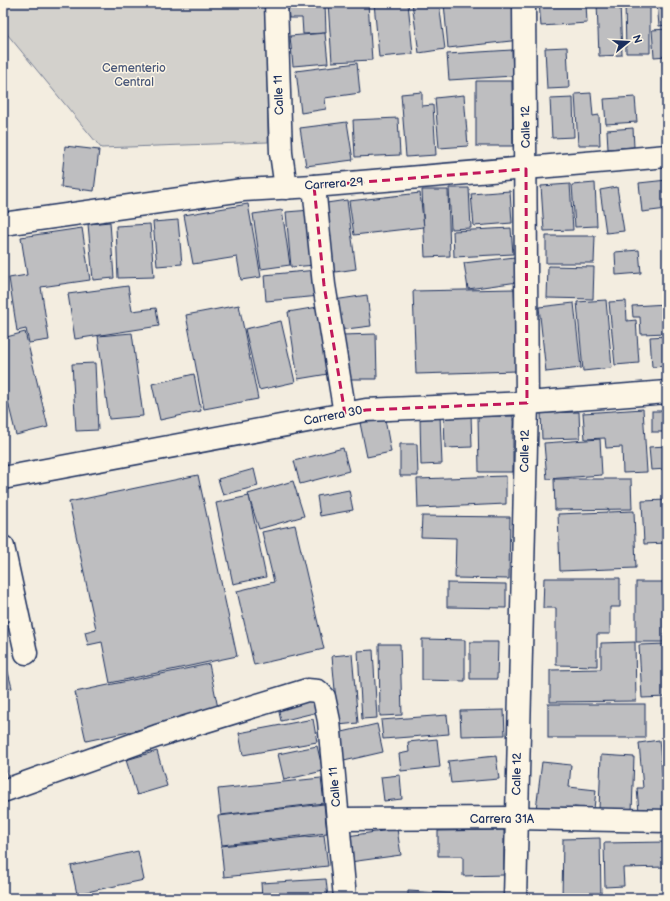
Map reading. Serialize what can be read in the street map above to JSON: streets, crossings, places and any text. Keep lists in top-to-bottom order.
{
  "streets": {
    "street": [
      "Calle 11",
      "Calle 12",
      "Carrera 29",
      "Carrera 30",
      "Carrera 31A"
    ]
  },
  "crossings": [
    ["Calle 11", "Carrera 29"],
    ["Calle 11", "Carrera 31A"],
    ["Calle 12", "Carrera 29"],
    ["Calle 12", "Carrera 30"],
    ["Calle 12", "Carrera 31A"]
  ],
  "parks": ["Cementerio Central"],
  "north": "right"
}
